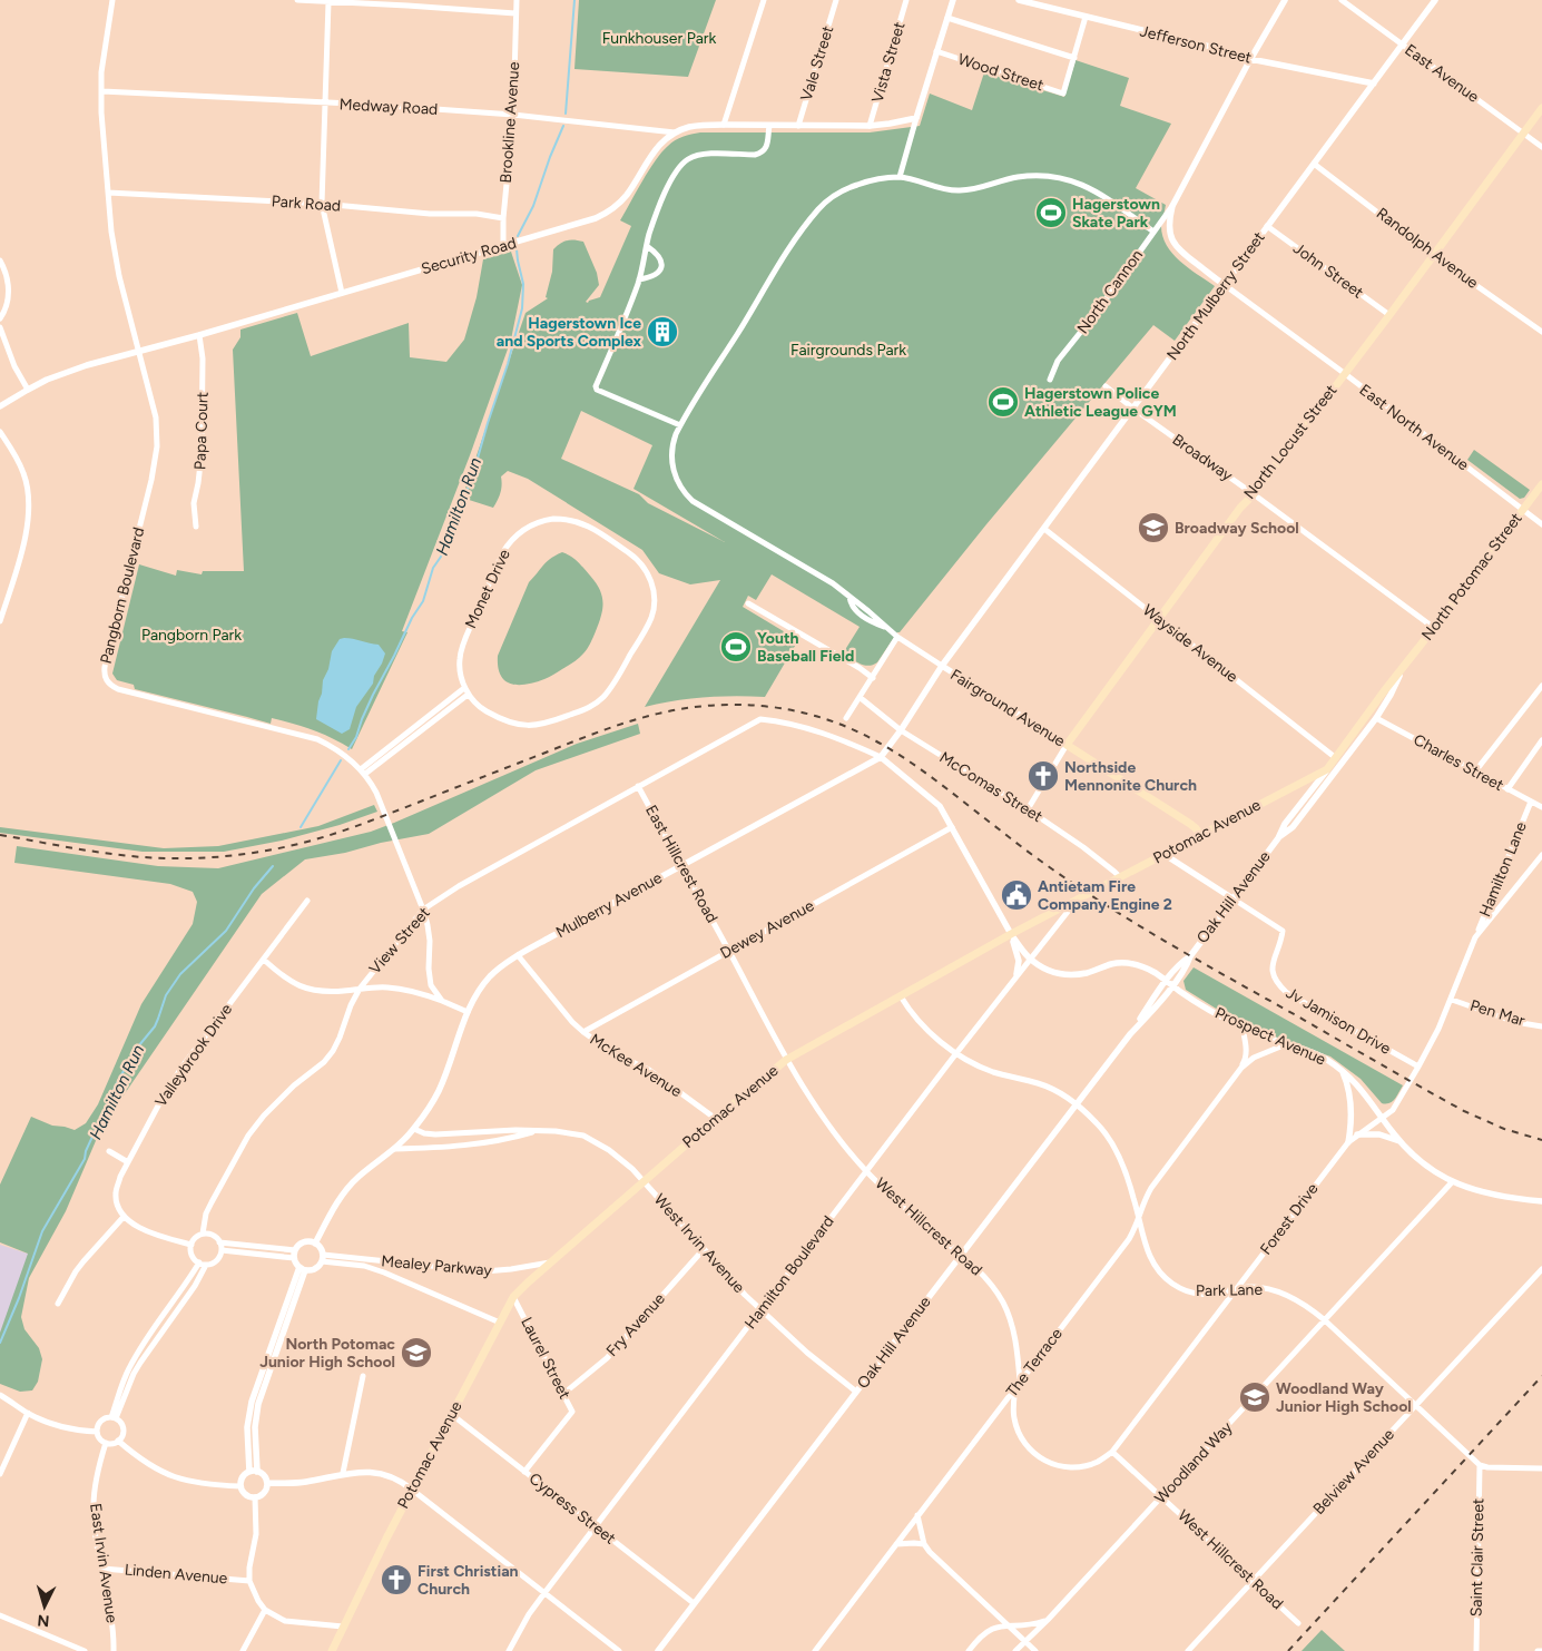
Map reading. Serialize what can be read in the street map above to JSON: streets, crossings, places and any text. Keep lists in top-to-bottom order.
{
  "streets": {
    "main road": [
      "North Locust Street",
      "North Potomac Street",
      "Fairground Avenue",
      "Potomac Avenue",
      "Oak Hill Avenue"
    ],
    "street": [
      "Jefferson Street",
      "Vista Street",
      "Vale Street",
      "Wood Street",
      "East Avenue",
      "Medway Road",
      "Brookline Avenue",
      "Park Road",
      "Randolph Avenue",
      "Security Road",
      "John Street",
      "North Cannon",
      "North Mulberry Street",
      "East North Avenue",
      "Papa Court",
      "Broadway",
      "Monet Drive",
      "Pangborn Boulevard",
      "Wayside Avenue",
      "Charles Street",
      "McComas Street",
      "East Hillcrest Road",
      "Hamilton Lane",
      "Mulberry Avenue",
      "Dewey Avenue",
      "View Street",
      "Pen Mar",
      "Jv Jamison Drive",
      "Prospect Avenue",
      "Valleybrook Drive",
      "McKee Avenue",
      "Forest Drive",
      "West Hillcrest Road",
      "West Irvin Avenue",
      "Mealey Parkway",
      "Hamilton Boulevard",
      "Park Lane",
      "Fry Avenue",
      "Laurel Street",
      "The Terrace",
      "Woodland Way",
      "Belview Avenue",
      "Cypress Street",
      "Saint Clair Street",
      "East Irvin Avenue",
      "Linden Avenue"
    ]
  },
  "crossings": [
    ["Jefferson Street", "Wood Street"],
    ["Jefferson Street", "North Mulberry Street"],
    ["Vista Street", "Security Road"],
    ["Vale Street", "Security Road"],
    ["East Avenue", "North Mulberry Street"],
    ["East Avenue", "North Locust Street"],
    ["Medway Road", "Brookline Avenue"],
    ["Medway Road", "Security Road"],
    ["Medway Road", "Pangborn Boulevard"],
    ["Brookline Avenue", "Park Road"],
    ["Brookline Avenue", "Security Road"],
    ["Park Road", "Pangborn Boulevard"],
    ["Randolph Avenue", "North Mulberry Street"],
    ["Randolph Avenue", "North Locust Street"],
    ["Security Road", "Papa Court"],
    ["Security Road", "Pangborn Boulevard"],
    ["John Street", "North Mulberry Street"],
    ["John Street", "North Locust Street"],
    ["North Mulberry Street", "East North Avenue"],
    ["North Mulberry Street", "Broadway"],
    ["North Mulberry Street", "Wayside Avenue"],
    ["North Mulberry Street", "Fairground Avenue"],
    ["North Mulberry Street", "McComas Street"],
    ["North Mulberry Street", "Mulberry Avenue"],
    ["North Mulberry Street", "View Street"],
    ["East North Avenue", "North Locust Street"],
    ["East North Avenue", "North Potomac Street"],
    ["North Locust Street", "Broadway"],
    ["North Locust Street", "Wayside Avenue"],
    ["North Locust Street", "Fairground Avenue"],
    ["North Locust Street", "McComas Street"],
    ["Broadway", "North Potomac Street"],
    ["North Potomac Street", "Wayside Avenue"],
    ["North Potomac Street", "Charles Street"],
    ["North Potomac Street", "Oak Hill Avenue"],
    ["Pangborn Boulevard", "View Street"],
    ["Wayside Avenue", "Oak Hill Avenue"],
    ["Fairground Avenue", "Potomac Avenue"],
    ["Charles Street", "Hamilton Lane"],
    ["McComas Street", "Potomac Avenue"],
    ["Potomac Avenue", "East Hillcrest Road"],
    ["Potomac Avenue", "Oak Hill Avenue"],
    ["Potomac Avenue", "Prospect Avenue"],
    ["Potomac Avenue", "McKee Avenue"],
    ["Potomac Avenue", "West Hillcrest Road"],
    ["Potomac Avenue", "West Irvin Avenue"],
    ["Potomac Avenue", "Mealey Parkway"],
    ["Potomac Avenue", "Hamilton Boulevard"],
    ["Potomac Avenue", "Park Lane"],
    ["Potomac Avenue", "Laurel Street"],
    ["Potomac Avenue", "Cypress Street"],
    ["East Hillcrest Road", "Mulberry Avenue"],
    ["East Hillcrest Road", "Dewey Avenue"],
    ["East Hillcrest Road", "View Street"],
    ["East Hillcrest Road", "West Hillcrest Road"],
    ["Hamilton Lane", "Forest Drive"],
    ["Oak Hill Avenue", "Jv Jamison Drive"],
    ["Oak Hill Avenue", "Prospect Avenue"],
    ["Oak Hill Avenue", "West Hillcrest Road"],
    ["Oak Hill Avenue", "West Irvin Avenue"],
    ["Oak Hill Avenue", "Park Lane"],
    ["Oak Hill Avenue", "Cypress Street"],
    ["Mulberry Avenue", "View Street"],
    ["Mulberry Avenue", "McKee Avenue"],
    ["Dewey Avenue", "McKee Avenue"],
    ["Pen Mar", "Forest Drive"],
    ["Jv Jamison Drive", "Forest Drive"],
    ["Prospect Avenue", "Forest Drive"],
    ["Prospect Avenue", "Hamilton Boulevard"],
    ["Prospect Avenue", "The Terrace"],
    ["Prospect Avenue", "Woodland Way"],
    ["Forest Drive", "West Hillcrest Road"],
    ["Forest Drive", "Park Lane"],
    ["Forest Drive", "The Terrace"],
    ["West Hillcrest Road", "Hamilton Boulevard"],
    ["West Hillcrest Road", "The Terrace"],
    ["West Hillcrest Road", "Woodland Way"],
    ["West Hillcrest Road", "Belview Avenue"],
    ["West Irvin Avenue", "Hamilton Boulevard"],
    ["West Irvin Avenue", "Fry Avenue"],
    ["Hamilton Boulevard", "Park Lane"],
    ["Hamilton Boulevard", "Cypress Street"],
    ["Park Lane", "The Terrace"],
    ["Park Lane", "Woodland Way"],
    ["Park Lane", "Belview Avenue"],
    ["Park Lane", "Saint Clair Street"],
    ["Fry Avenue", "Laurel Street"],
    ["Laurel Street", "Cypress Street"],
    ["East Irvin Avenue", "Linden Avenue"]
  ],
  "water": ["Hamilton Run"],
  "parks": ["Funkhouser Park", "Fairgrounds Park", "Pangborn Park"],
  "places": {
    "sports": ["Hagerstown Skate Park", "Hagerstown Police Athletic League GYM", "Youth Baseball Field"],
    "building": ["Hagerstown Ice and Sports Complex"],
    "school or university": ["Broadway School", "North Potomac Junior High School", "Woodland Way Junior High School"],
    "church": ["Northside Mennonite Church", "First Christian Church"],
    "public building": ["Antietam Fire Company Engine 2"]
  },
  "north": "bottom"
}
